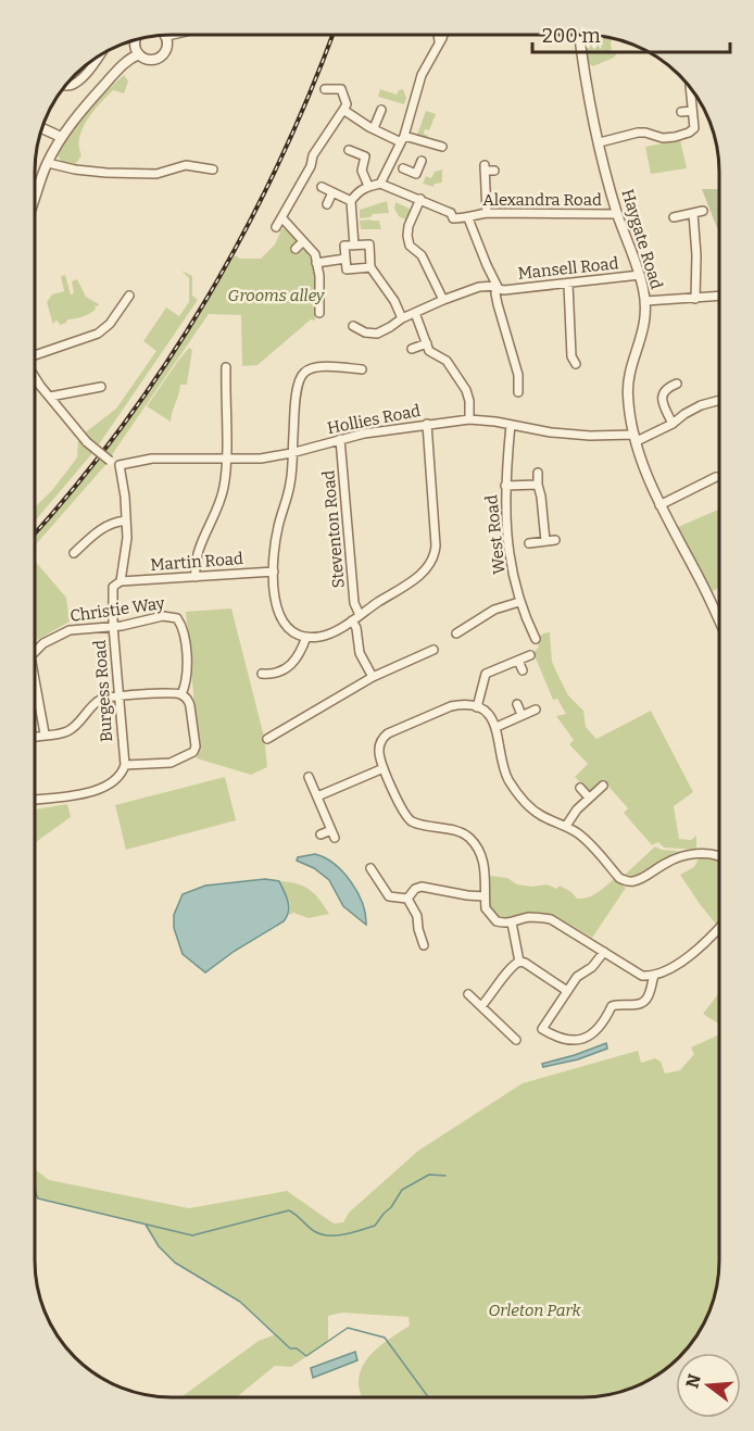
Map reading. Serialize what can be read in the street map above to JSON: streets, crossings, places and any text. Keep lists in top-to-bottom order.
{
  "streets": {
    "street": [
      "Alexandra Road",
      "Haygate Road",
      "Mansell Road",
      "Hollies Road",
      "Steventon Road",
      "West Road",
      "Martin Road",
      "Christie Way",
      "Burgess Road"
    ]
  },
  "crossings": [
    ["Alexandra Road", "Haygate Road"],
    ["Alexandra Road", "Mansell Road"],
    ["Haygate Road", "Mansell Road"],
    ["Haygate Road", "Hollies Road"],
    ["Hollies Road", "Steventon Road"],
    ["Hollies Road", "West Road"],
    ["Hollies Road", "Burgess Road"],
    ["Martin Road", "Burgess Road"],
    ["Christie Way", "Burgess Road"]
  ],
  "parks": ["Grooms alley", "Orleton Park"],
  "scale_bar": "200 m",
  "north": "left"
}
